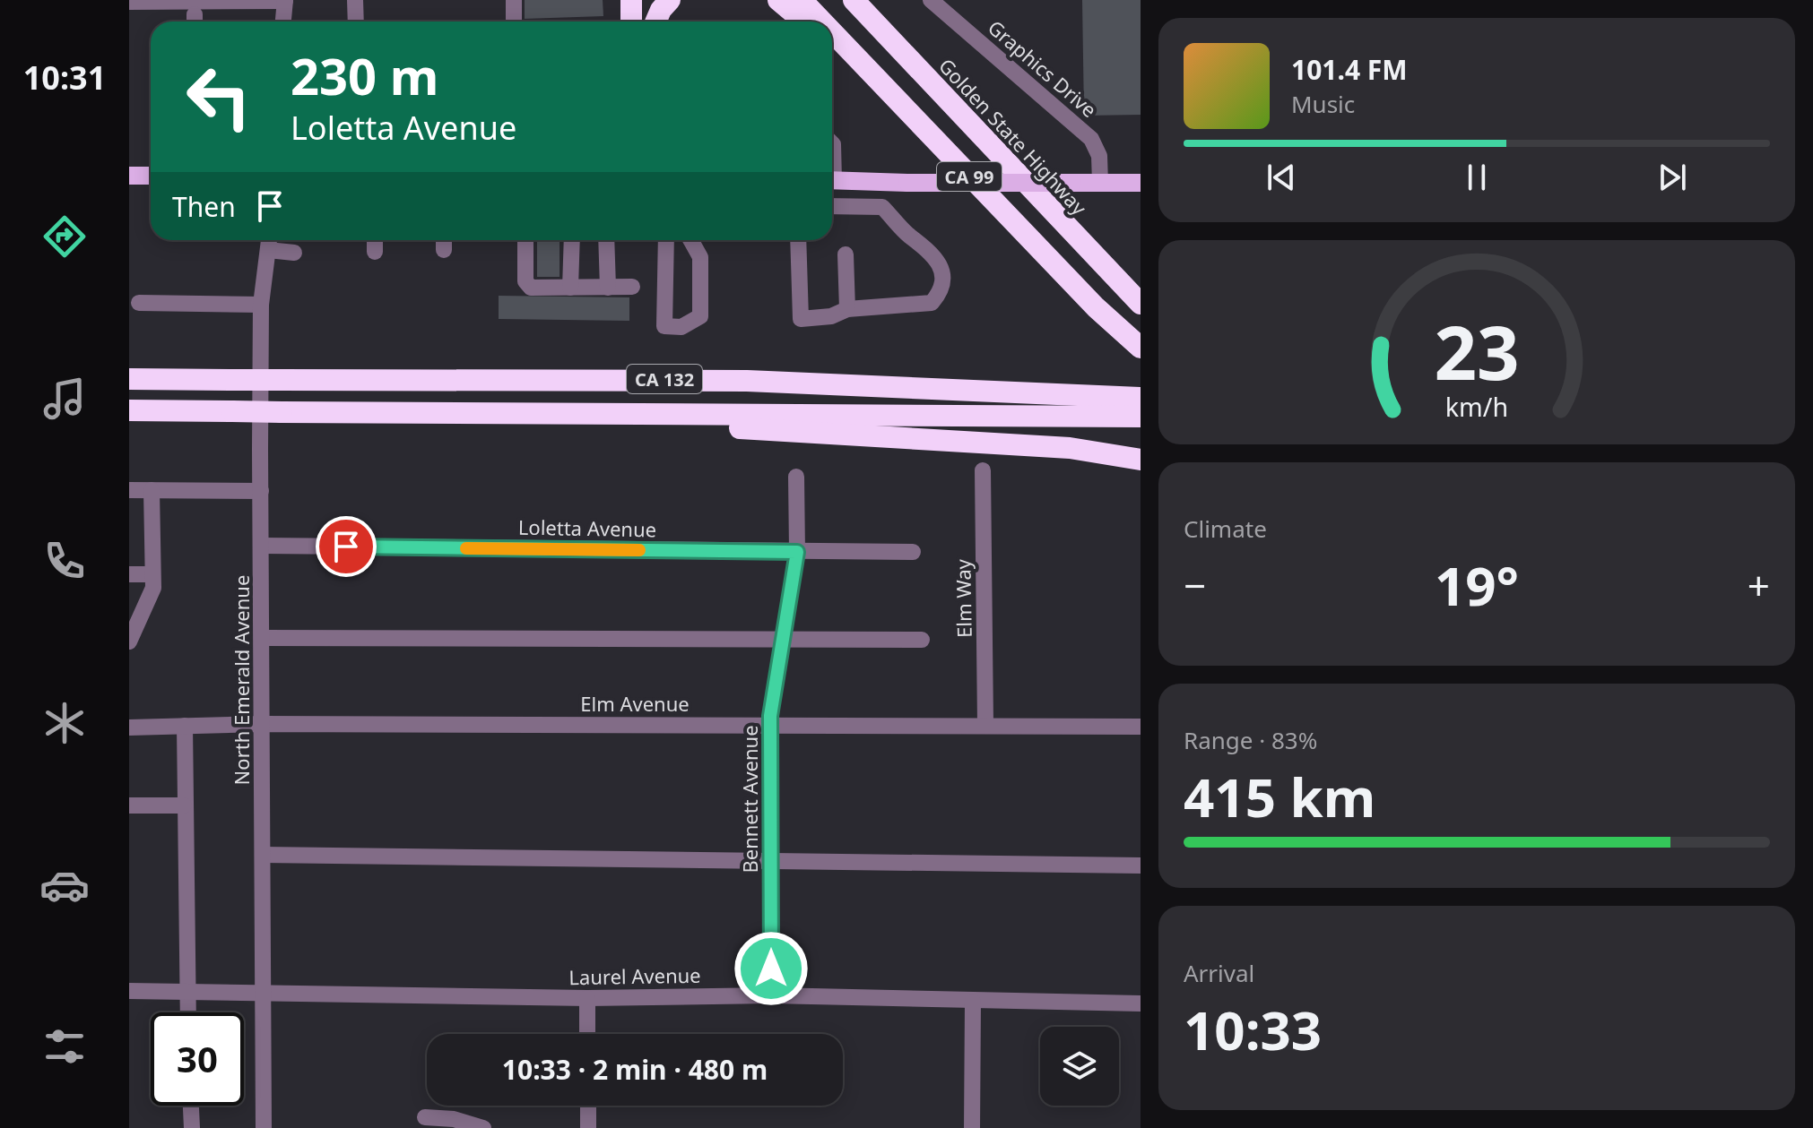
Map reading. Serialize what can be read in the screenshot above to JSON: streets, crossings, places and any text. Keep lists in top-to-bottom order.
{
  "streets": {
    "highway": ["Golden State Highway", "CA 99", "CA 132"],
    "street": [
      "Graphics Drive",
      "Loletta Avenue",
      "Elm Way",
      "North Emerald Avenue",
      "Elm Avenue",
      "Bennett Avenue",
      "Laurel Avenue"
    ]
  },
  "crossings": [
    ["Loletta Avenue", "North Emerald Avenue"],
    ["Loletta Avenue", "Bennett Avenue"],
    ["Elm Way", "Elm Avenue"],
    ["North Emerald Avenue", "Elm Avenue"],
    ["North Emerald Avenue", "Laurel Avenue"],
    ["Elm Avenue", "Bennett Avenue"],
    ["Bennett Avenue", "Laurel Avenue"]
  ],
  "page": {
    "tabs": "10:31",
    "turn": ["230 m", "Loletta Avenue"],
    "song": ["101.4 FM", "Music"],
    "then": "Then",
    "tile": [
      "Climate",
      ["Range · 83%", "415 km"],
      ["Arrival", "10:33"]
    ],
    "heat": ["−", "19°", "+"],
    "limit": "30",
    "trip": "10:33 · 2 min · 480 m",
    "gauge": ["23", "km/h"]
  }
}
